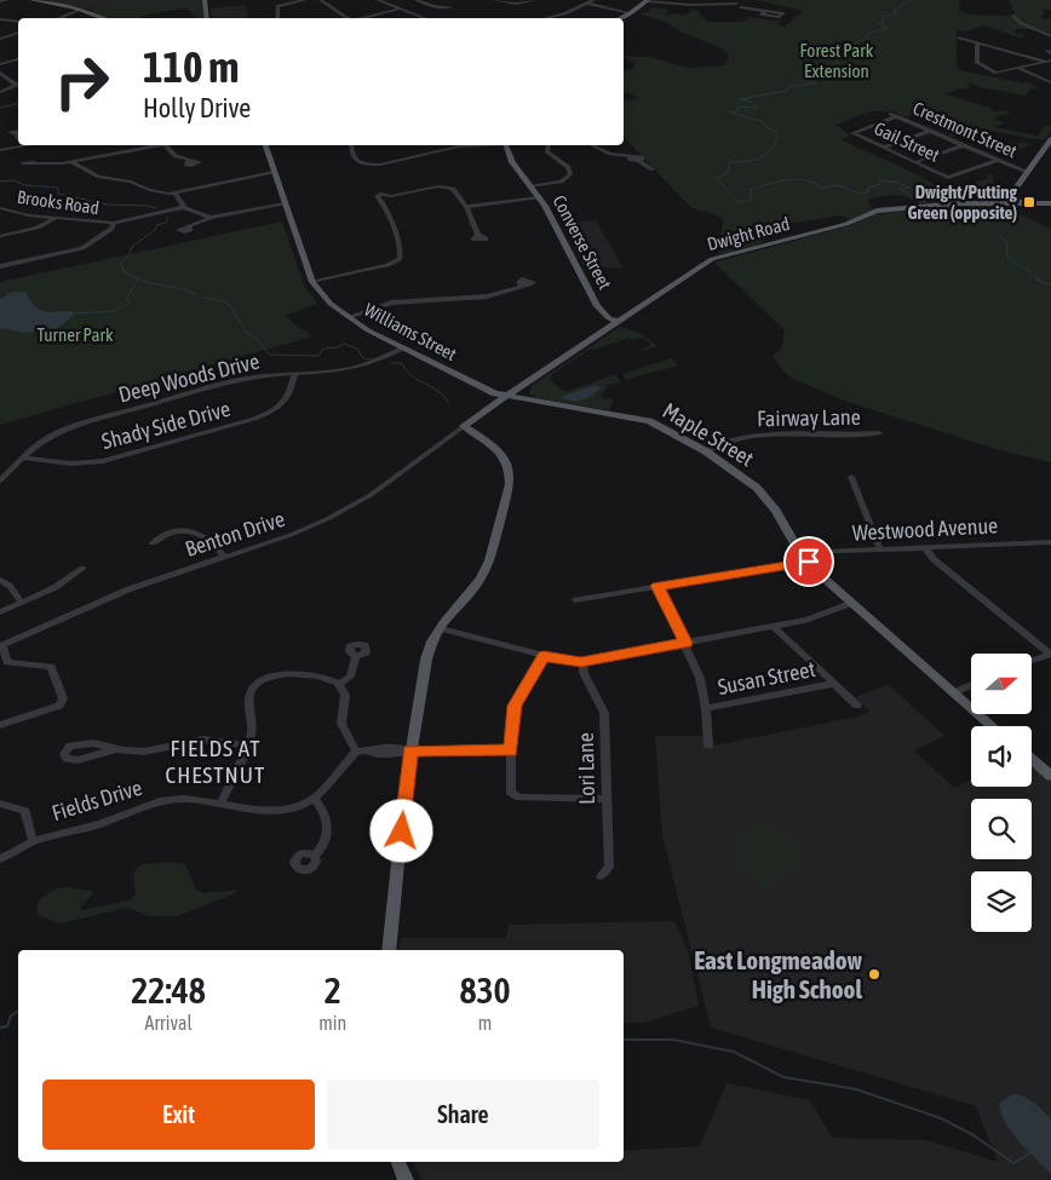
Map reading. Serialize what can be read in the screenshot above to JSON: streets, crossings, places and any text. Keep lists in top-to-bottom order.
{
  "streets": {
    "main road": [
      "Dwight Road",
      "Converse Street",
      "Williams Street",
      "Maple Street"
    ],
    "street": [
      "Crestmont Street",
      "Gail Street",
      "Brooks Road",
      "Deep Woods Drive",
      "Fairway Lane",
      "Shady Side Drive",
      "Westwood Avenue",
      "Benton Drive",
      "Susan Street",
      "Lori Lane",
      "Fields Drive"
    ]
  },
  "crossings": [
    ["Crestmont Street", "Gail Street"],
    ["Dwight Road", "Converse Street"],
    ["Dwight Road", "Williams Street"],
    ["Dwight Road", "Maple Street"],
    ["Dwight Road", "Benton Drive"],
    ["Williams Street", "Deep Woods Drive"],
    ["Williams Street", "Maple Street"],
    ["Deep Woods Drive", "Shady Side Drive"],
    ["Fairway Lane", "Maple Street"],
    ["Maple Street", "Westwood Avenue"]
  ],
  "districts": ["FIELDS AT CHESTNUT"],
  "parks": ["Forest Park Extension", "Turner Park"],
  "places": {
    "transit": ["Dwight/Putting Green (opposite)"],
    "other": ["East Longmeadow High School"]
  },
  "north": "right",
  "page": {
    "turn": ["110 m", "Holly Drive"],
    "eta": [
      "22:48",
      "Arrival",
      "2",
      "min",
      "830",
      "m"
    ],
    "buttons": ["Exit", "Share"]
  }
}
